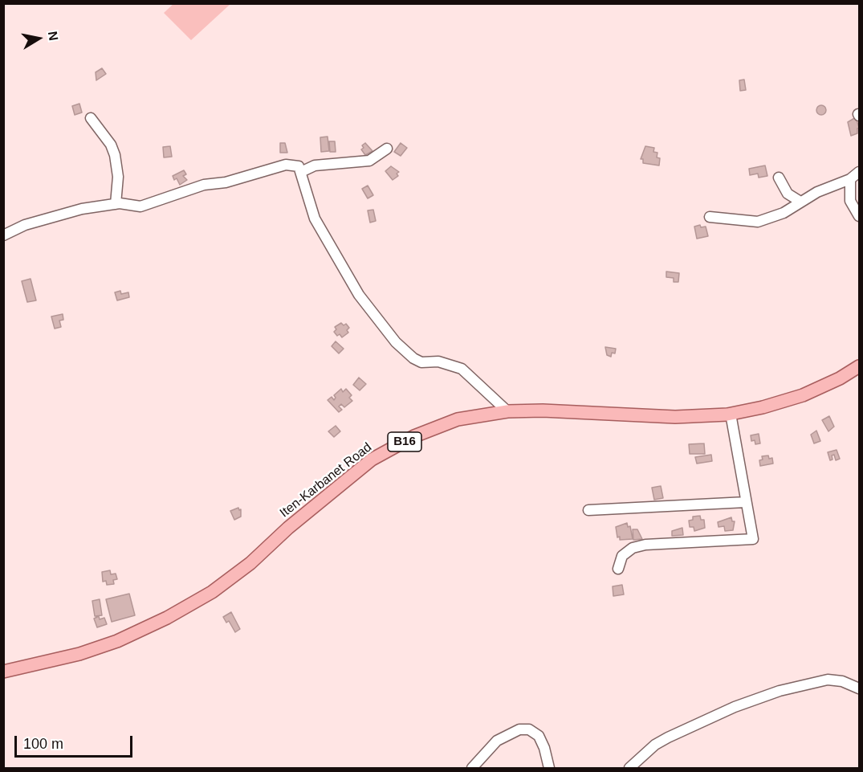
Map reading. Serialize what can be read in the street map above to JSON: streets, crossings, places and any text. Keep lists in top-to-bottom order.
{
  "streets": {
    "main road": ["B16", "Iten-Karbanet Road"]
  },
  "scale_bar": "100 m",
  "north": "right"
}
